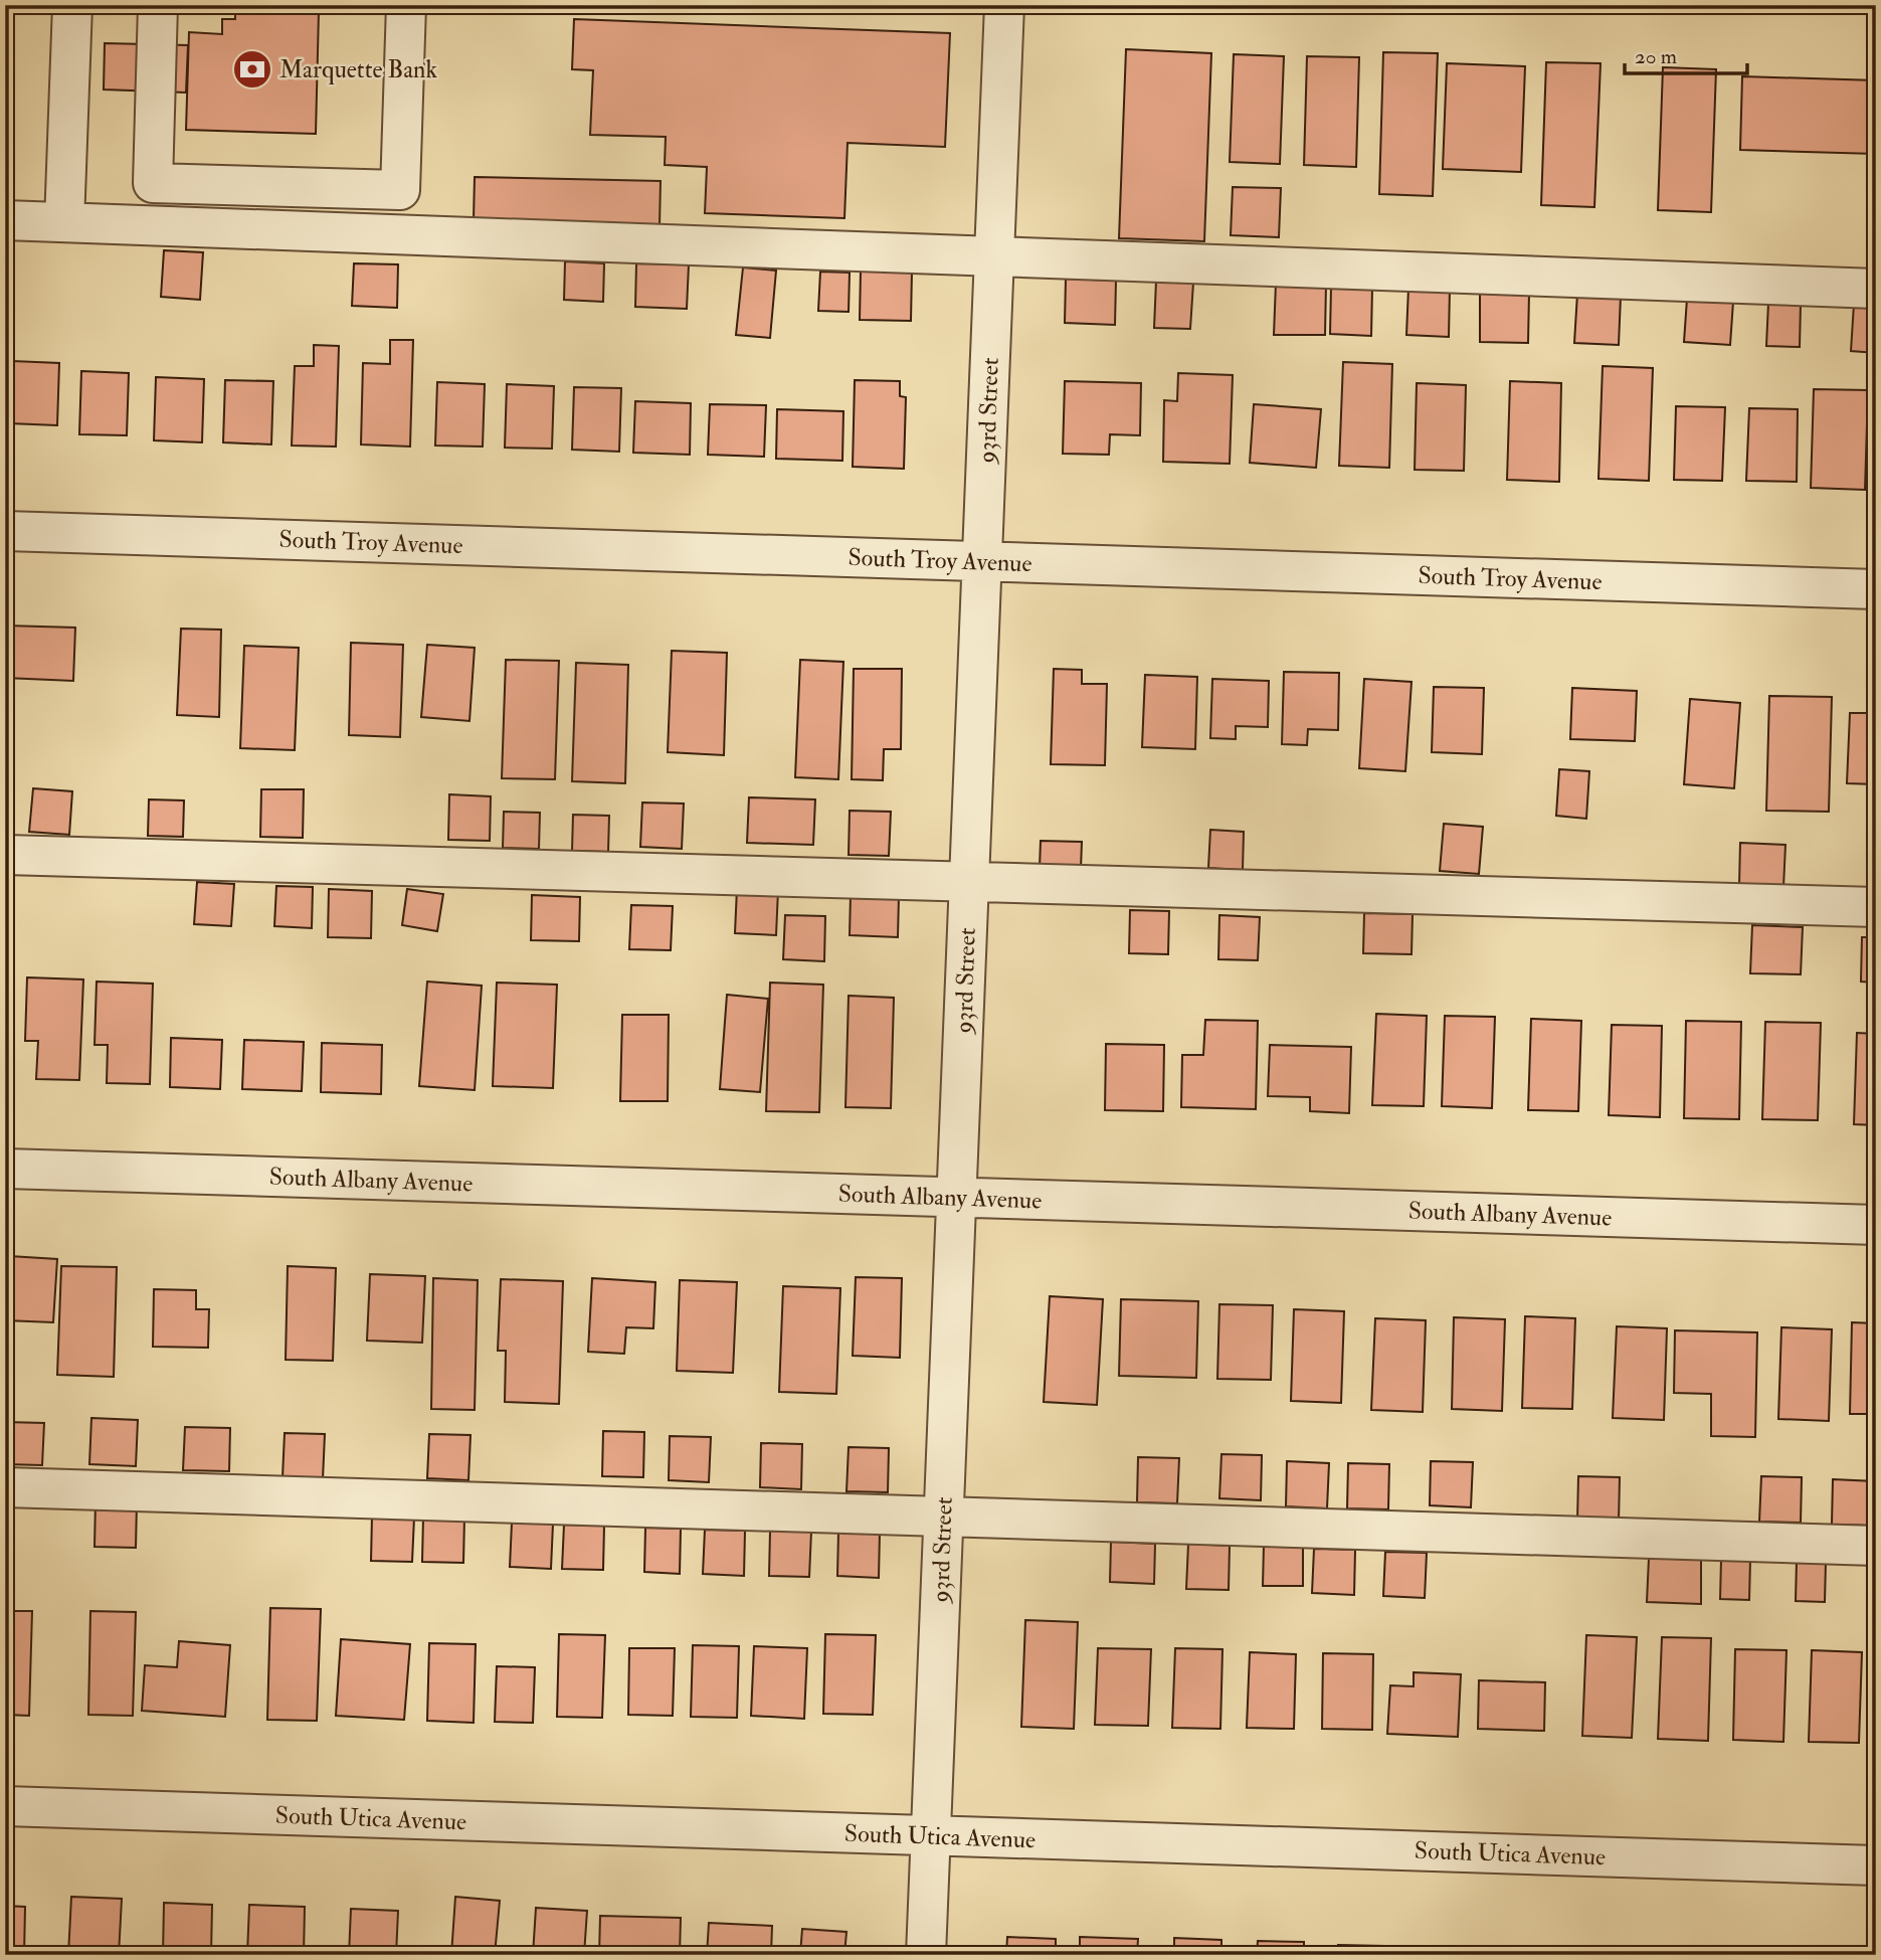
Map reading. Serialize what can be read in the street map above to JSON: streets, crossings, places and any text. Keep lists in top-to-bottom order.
{
  "streets": {
    "street": [
      "93rd Street",
      "South Troy Avenue",
      "South Albany Avenue",
      "South Utica Avenue"
    ]
  },
  "crossings": [
    ["93rd Street", "South Troy Avenue"],
    ["93rd Street", "South Albany Avenue"],
    ["93rd Street", "South Utica Avenue"]
  ],
  "places": {
    "bank": ["Marquette Bank"]
  },
  "scale_bar": "20 m"
}
